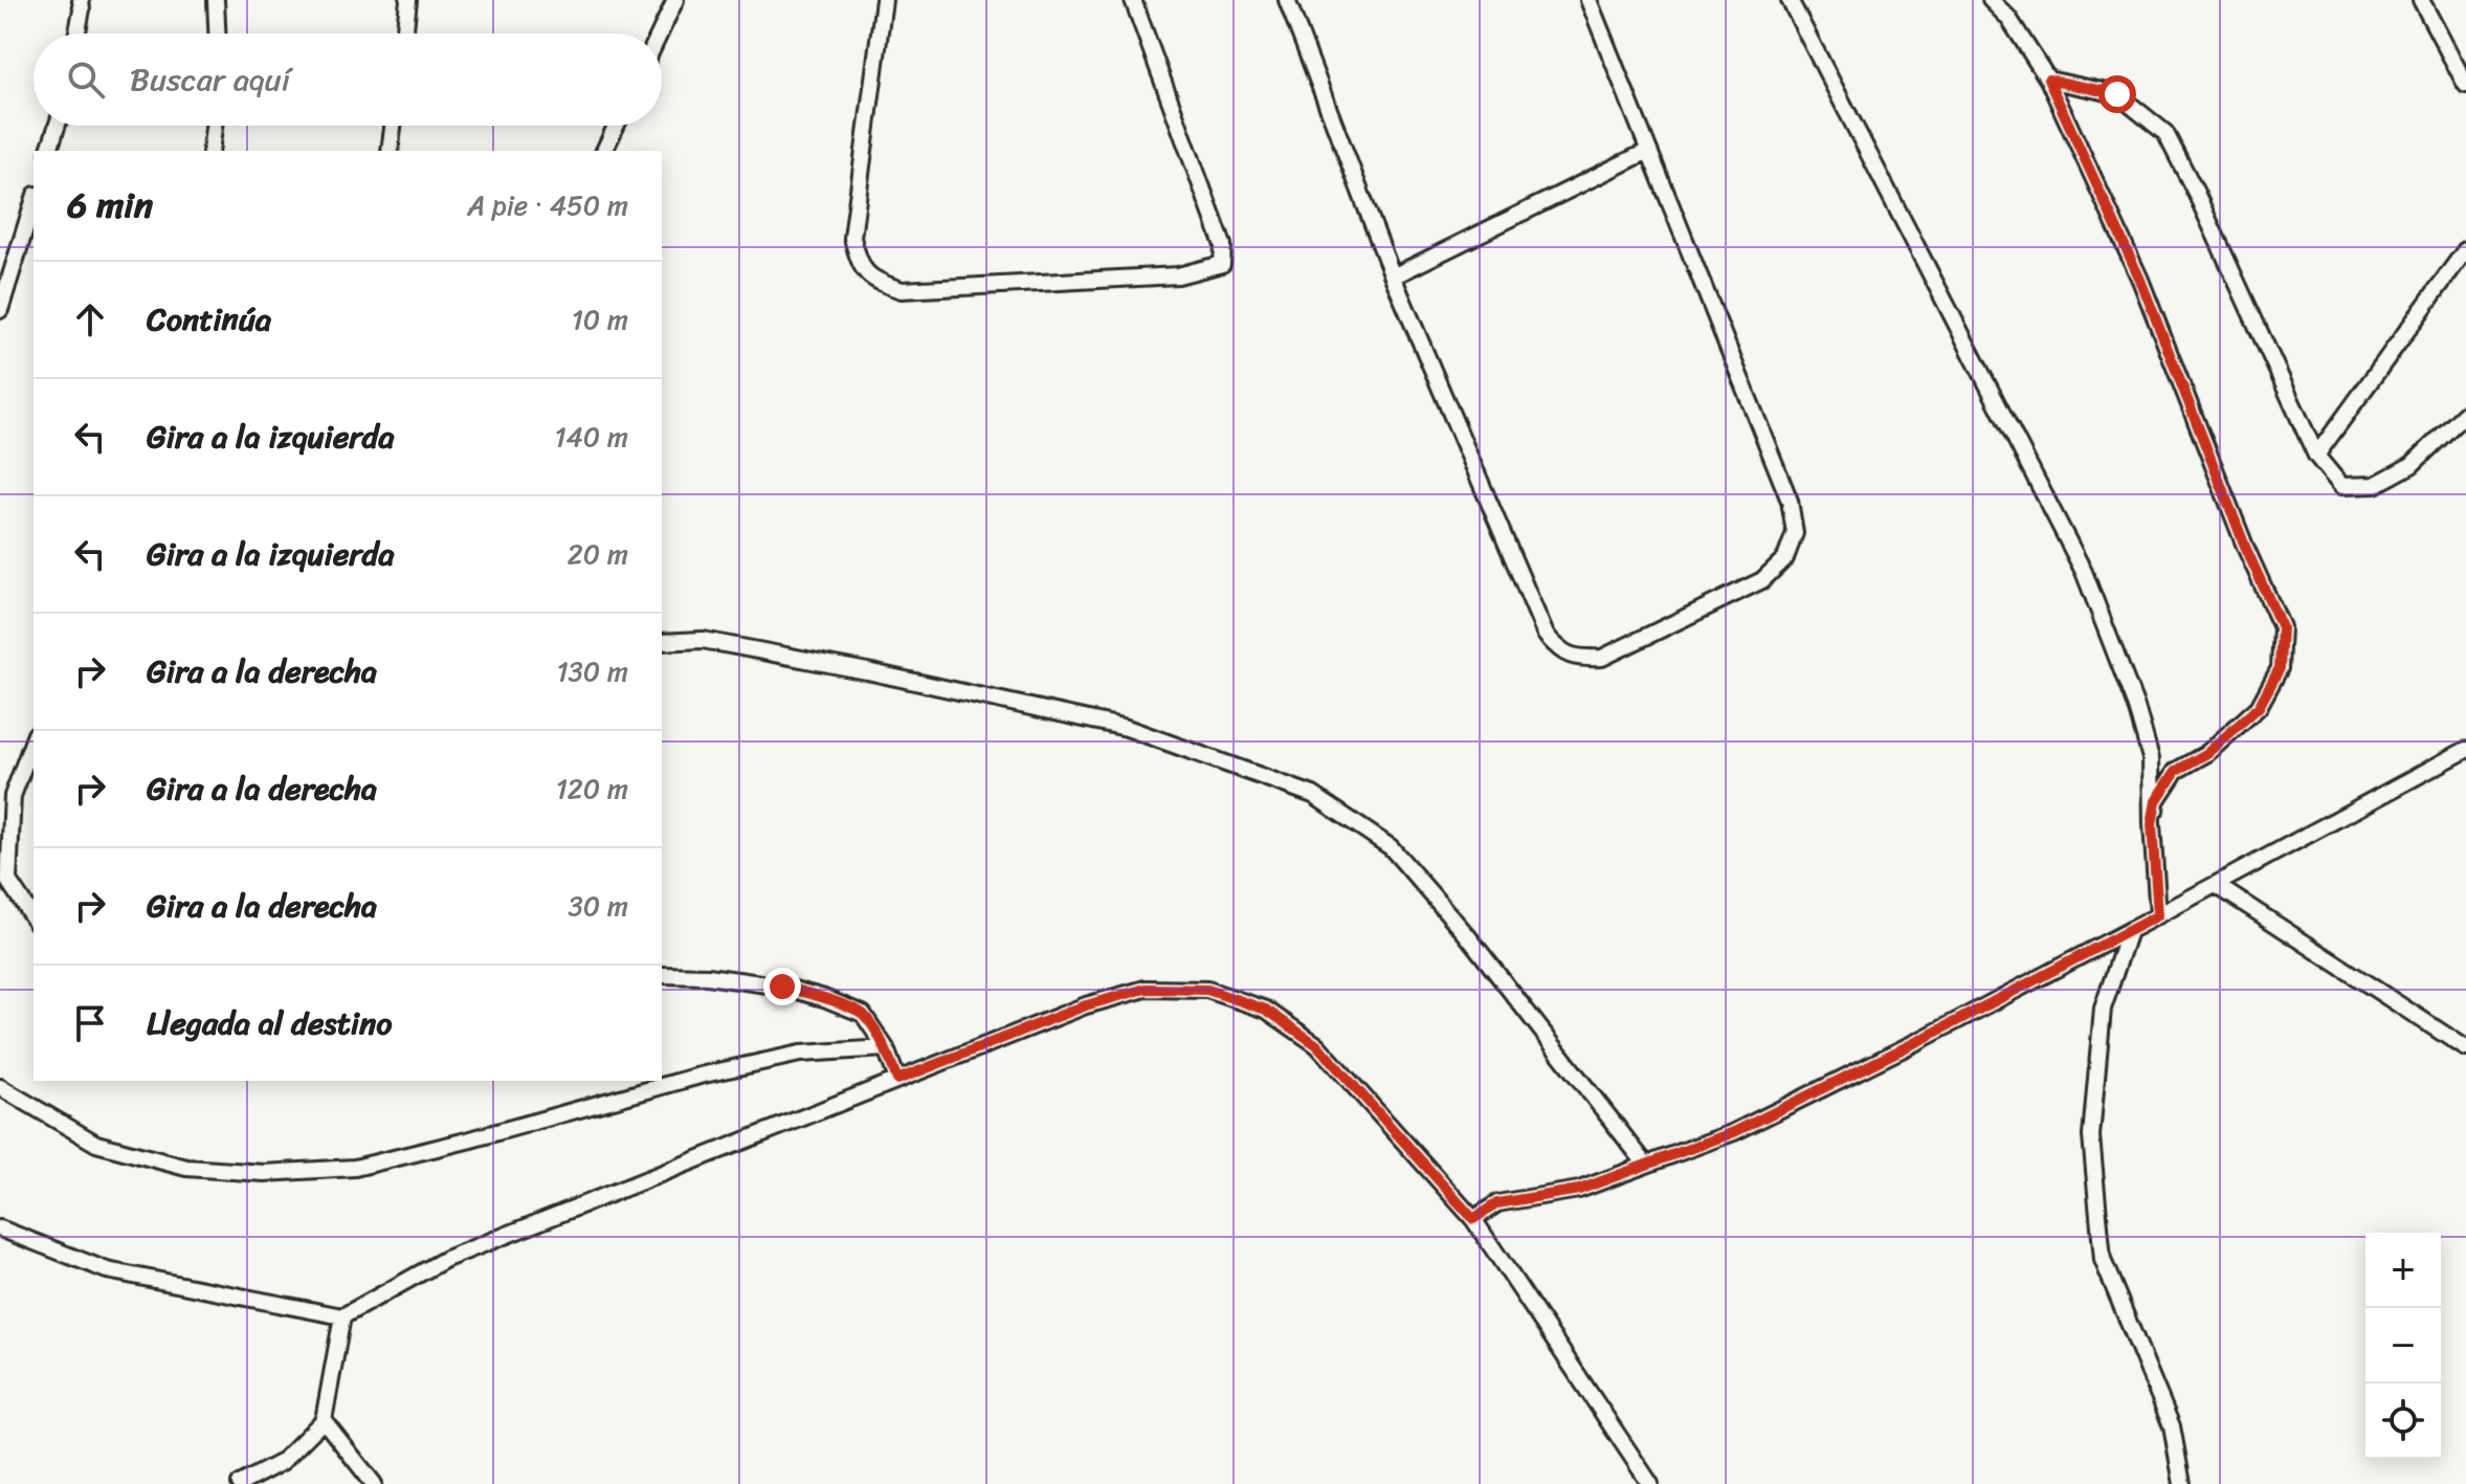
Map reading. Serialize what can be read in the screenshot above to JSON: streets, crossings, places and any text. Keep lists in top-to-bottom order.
{
  "page": {
    "search": "Buscar aquí",
    "heading": ["6 min", "A pie · 450 m"],
    "list": [
      ["Continúa", "10 m"],
      ["Gira a la izquierda", "140 m"],
      ["Gira a la izquierda", "20 m"],
      ["Gira a la derecha", "130 m"],
      ["Gira a la derecha", "120 m"],
      ["Gira a la derecha", "30 m"],
      "Llegada al destino"
    ],
    "map_buttons": ["+", "−"]
  }
}
